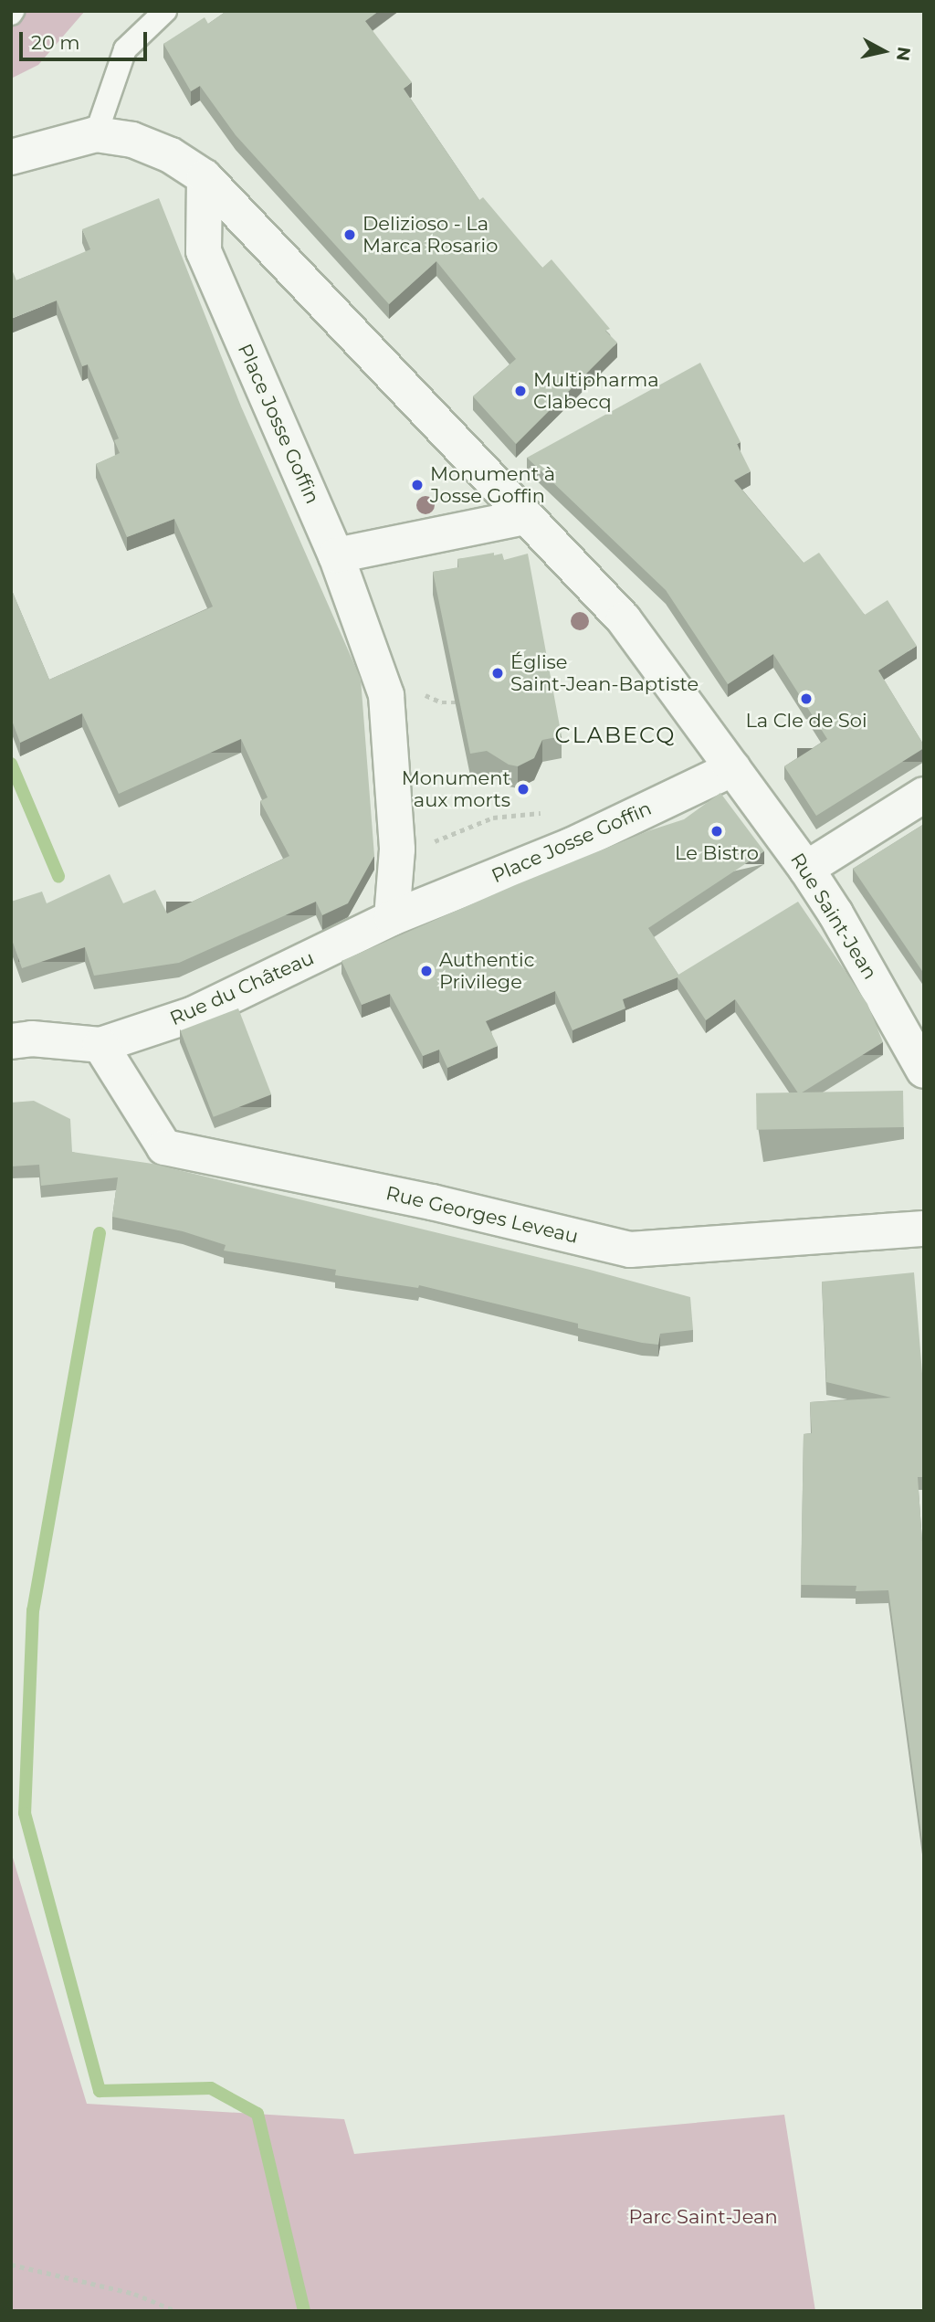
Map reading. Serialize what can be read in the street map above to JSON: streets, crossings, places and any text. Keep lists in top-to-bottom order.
{
  "streets": {
    "street": [
      "Place Josse Goffin",
      "Rue Saint-Jean",
      "Rue du Château",
      "Rue Georges Leveau"
    ]
  },
  "crossings": [
    ["Place Josse Goffin", "Rue Saint-Jean"],
    ["Place Josse Goffin", "Rue du Château"],
    ["Rue du Château", "Rue Georges Leveau"]
  ],
  "districts": ["CLABECQ"],
  "parks": ["Parc Saint-Jean"],
  "places": [
    "Delizioso - La Marca Rosario",
    "Multipharma Clabecq",
    "Monument à Josse Goffin",
    "Église Saint-Jean-Baptiste",
    "La Cle de Soi",
    "Monument aux morts",
    "Le Bistro",
    "Authentic Privilege"
  ],
  "scale_bar": "20 m",
  "north": "right"
}
